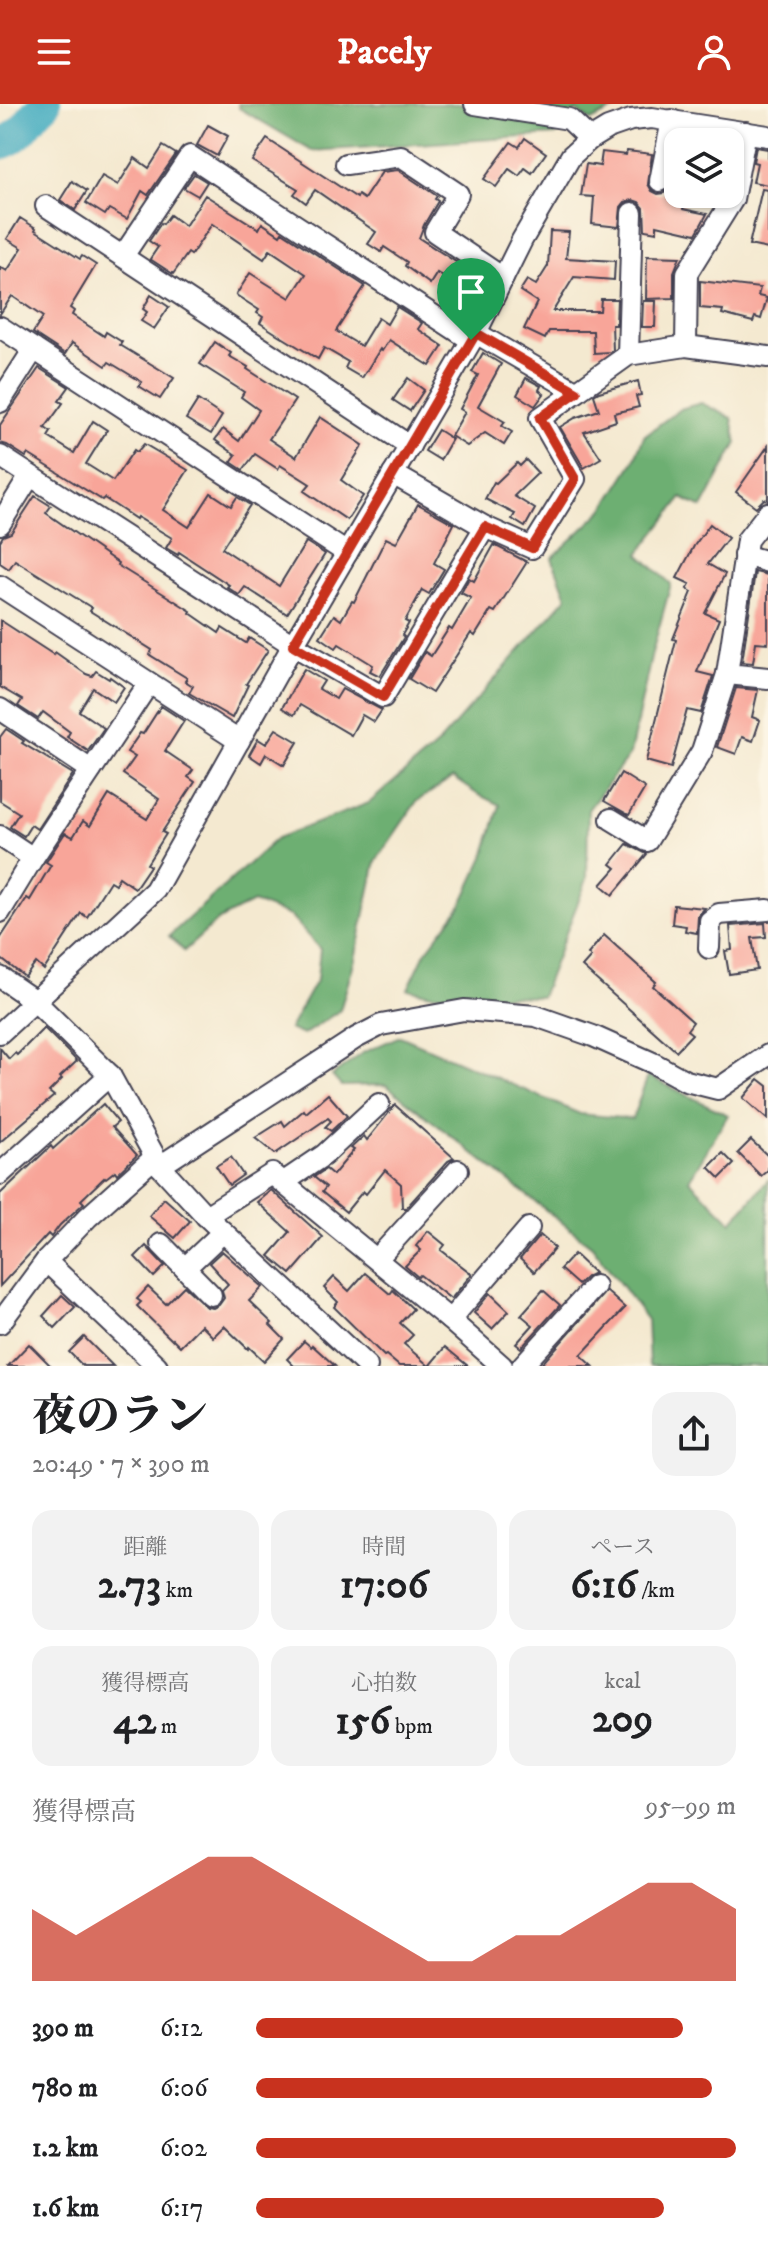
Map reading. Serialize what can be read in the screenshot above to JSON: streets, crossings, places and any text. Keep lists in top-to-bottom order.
{
  "page": {
    "header": "Pacely",
    "heading": ["夜のラン", "20:49 · 7 × 390 m"],
    "stats": [
      ["距離", "2.73 km"],
      ["時間", "17:06"],
      ["ペース", "6:16 /km"],
      ["獲得標高", "42 m"],
      ["心拍数", "156 bpm"],
      ["kcal", "209"]
    ],
    "chart": ["獲得標高", "95–99 m"],
    "list": [
      {
        "name": "390 m",
        "note": "6:12"
      },
      {
        "name": "780 m",
        "note": "6:06"
      },
      {
        "name": "1.2 km",
        "note": "6:02"
      },
      {
        "name": "1.6 km",
        "note": "6:17"
      }
    ]
  }
}
